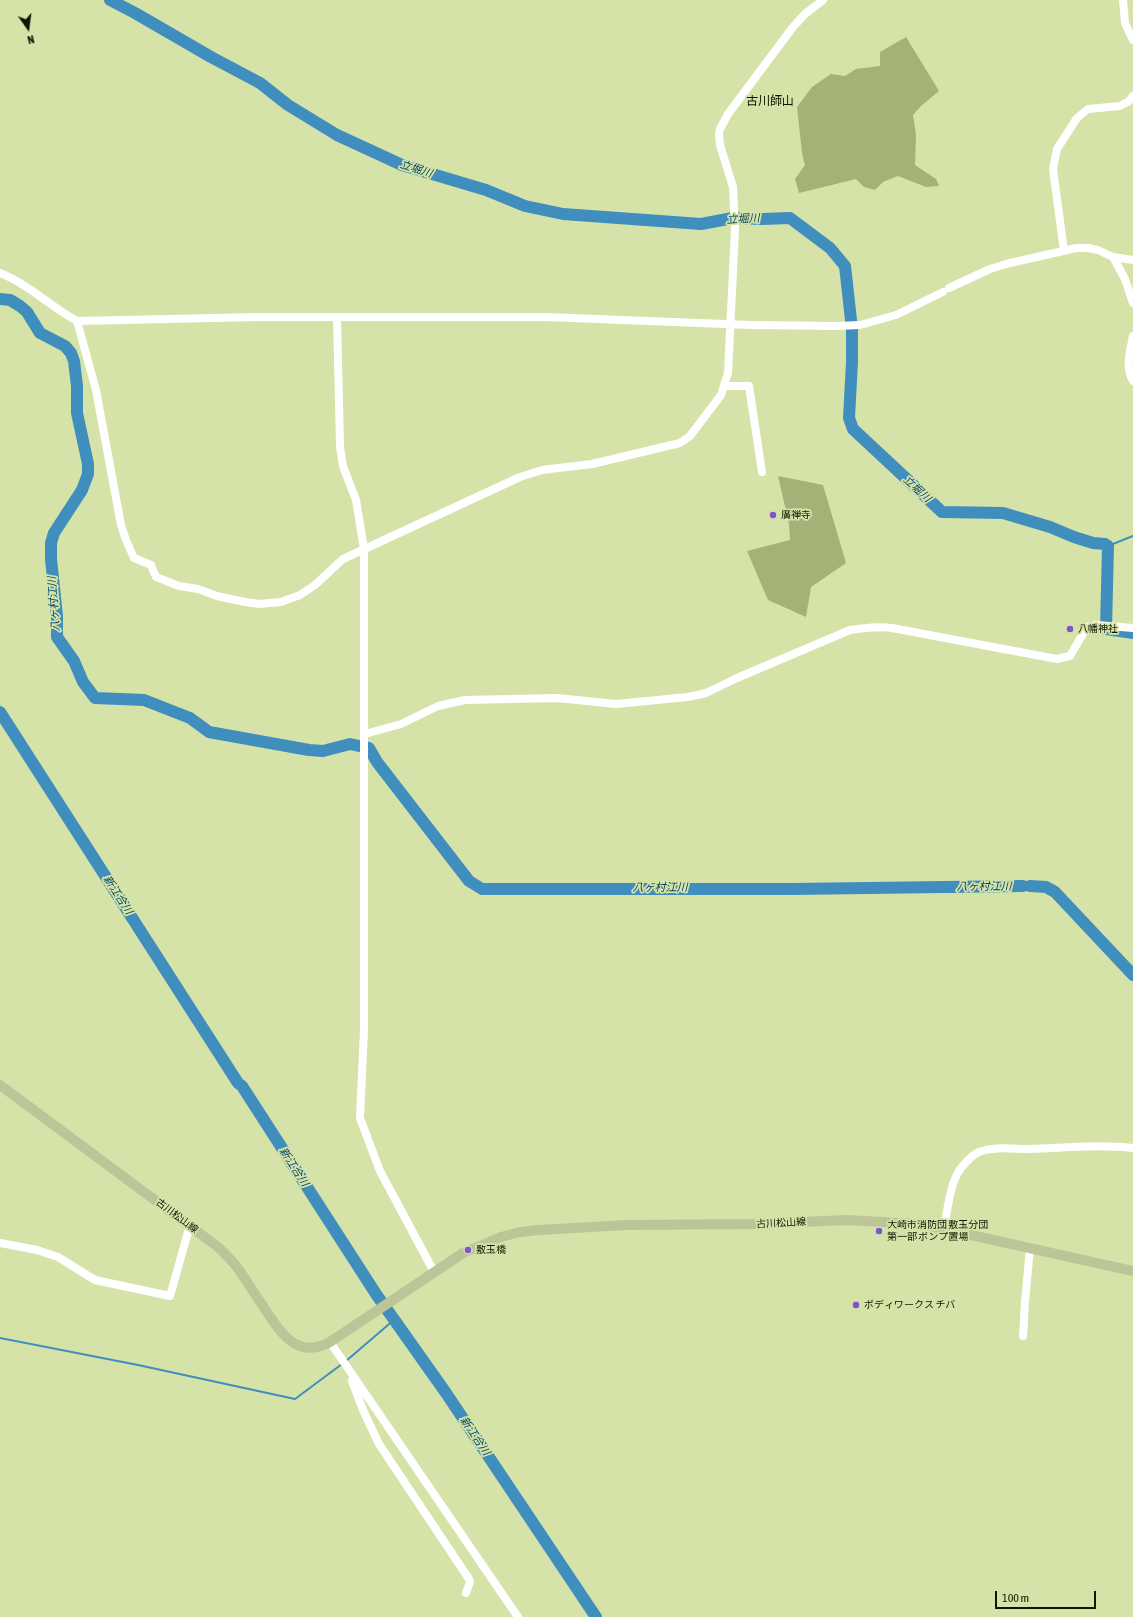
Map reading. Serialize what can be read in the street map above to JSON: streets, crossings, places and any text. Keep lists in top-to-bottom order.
{
  "streets": {
    "main road": ["古川松山線"]
  },
  "districts": ["古川師山"],
  "water": ["立堀川", "八ヶ村江川", "新江合川"],
  "places": [
    "廣禅寺",
    "八幡神社",
    "大崎市消防団 敷玉分団 第一部 ポンプ置場",
    "敷玉橋",
    "ボディワークス チバ"
  ],
  "scale_bar": "100 m",
  "north": "bottom"
}
